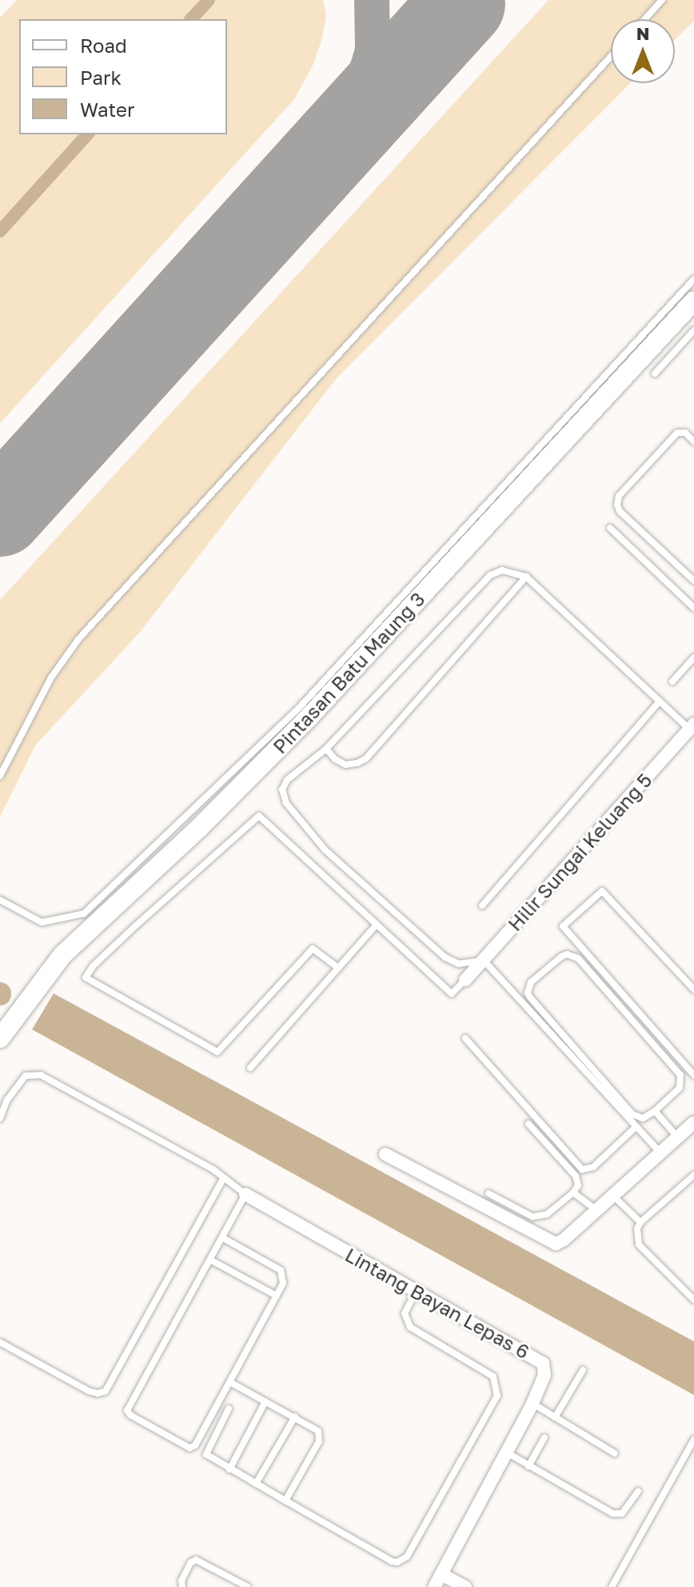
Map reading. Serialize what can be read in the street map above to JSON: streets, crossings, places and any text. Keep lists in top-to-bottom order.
{
  "streets": {
    "street": ["Pintasan Batu Maung 3", "Hilir Sungai Keluang 5", "Lintang Bayan Lepas 6"]
  },
  "legend": ["Road", "Park", "Water"],
  "north": "top"
}
